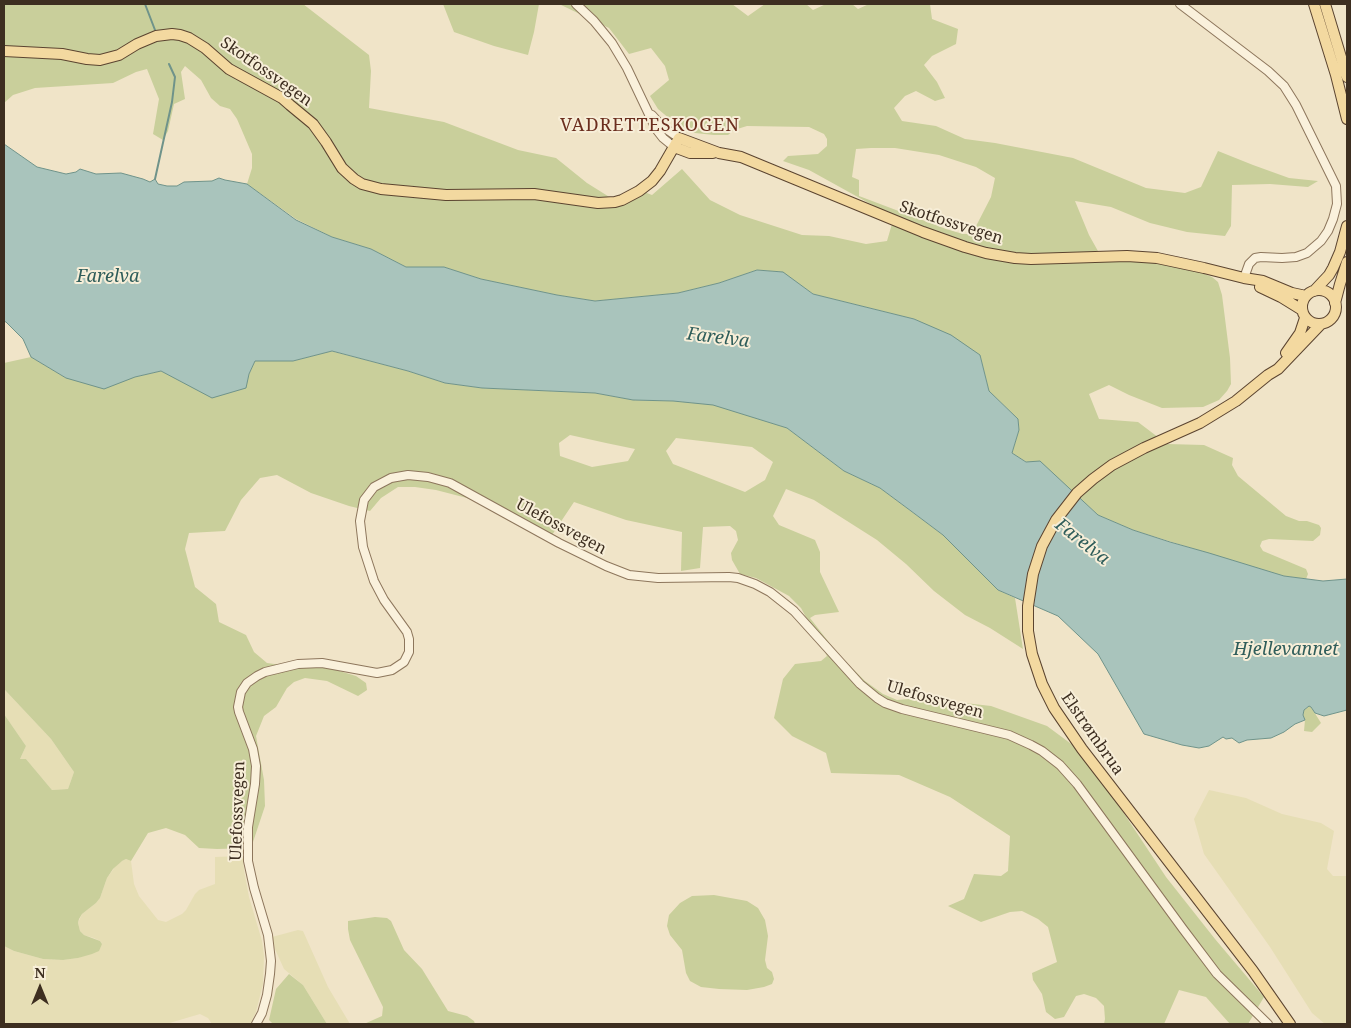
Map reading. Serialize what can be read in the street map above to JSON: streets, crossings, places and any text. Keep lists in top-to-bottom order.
{
  "streets": {
    "main road": ["Skotfossvegen", "Elstrømbrua"],
    "street": ["Ulefossvegen"]
  },
  "crossings": [
    ["Skotfossvegen", "Elstrømbrua"]
  ],
  "districts": ["VADRETTESKOGEN"],
  "water": ["Farelva", "Hjellevannet"],
  "north": "top"
}
